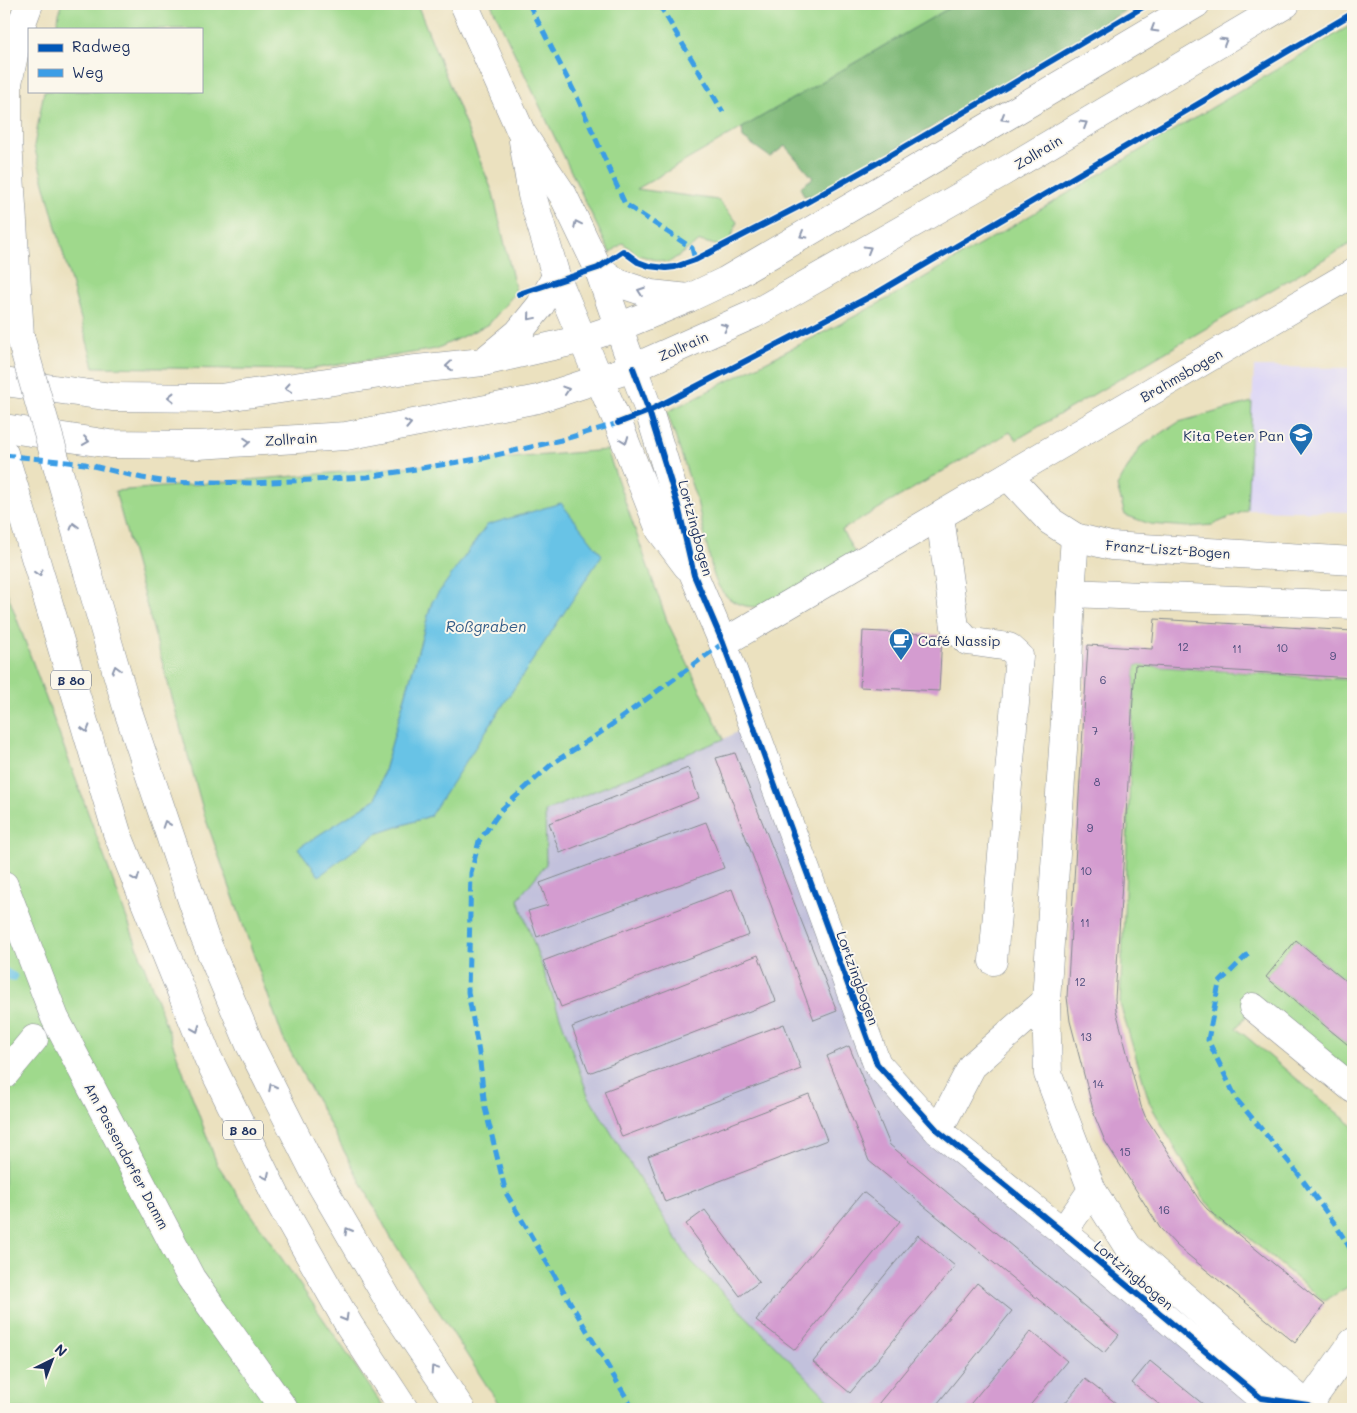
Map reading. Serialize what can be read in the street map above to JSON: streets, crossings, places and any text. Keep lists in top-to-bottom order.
{
  "streets": {
    "main road": [
      "Zollrain",
      "Brahmsbogen",
      "Lortzingbogen",
      "Franz-Liszt-Bogen",
      "B 80",
      "Am Passendorfer Damm"
    ]
  },
  "crossings": [
    ["Zollrain", "Lortzingbogen"],
    ["Brahmsbogen", "Franz-Liszt-Bogen"]
  ],
  "water": ["Roßgraben"],
  "places": {
    "school or university": ["Kita Peter Pan"],
    "cafe": ["Café Nassip"]
  },
  "house_numbers": [
    "12",
    "10",
    "11",
    "9",
    "6",
    "7",
    "8",
    "9",
    "10",
    "11",
    "12",
    "13",
    "14",
    "15",
    "16"
  ],
  "legend": ["Radweg", "Weg"],
  "north": "top right"
}
